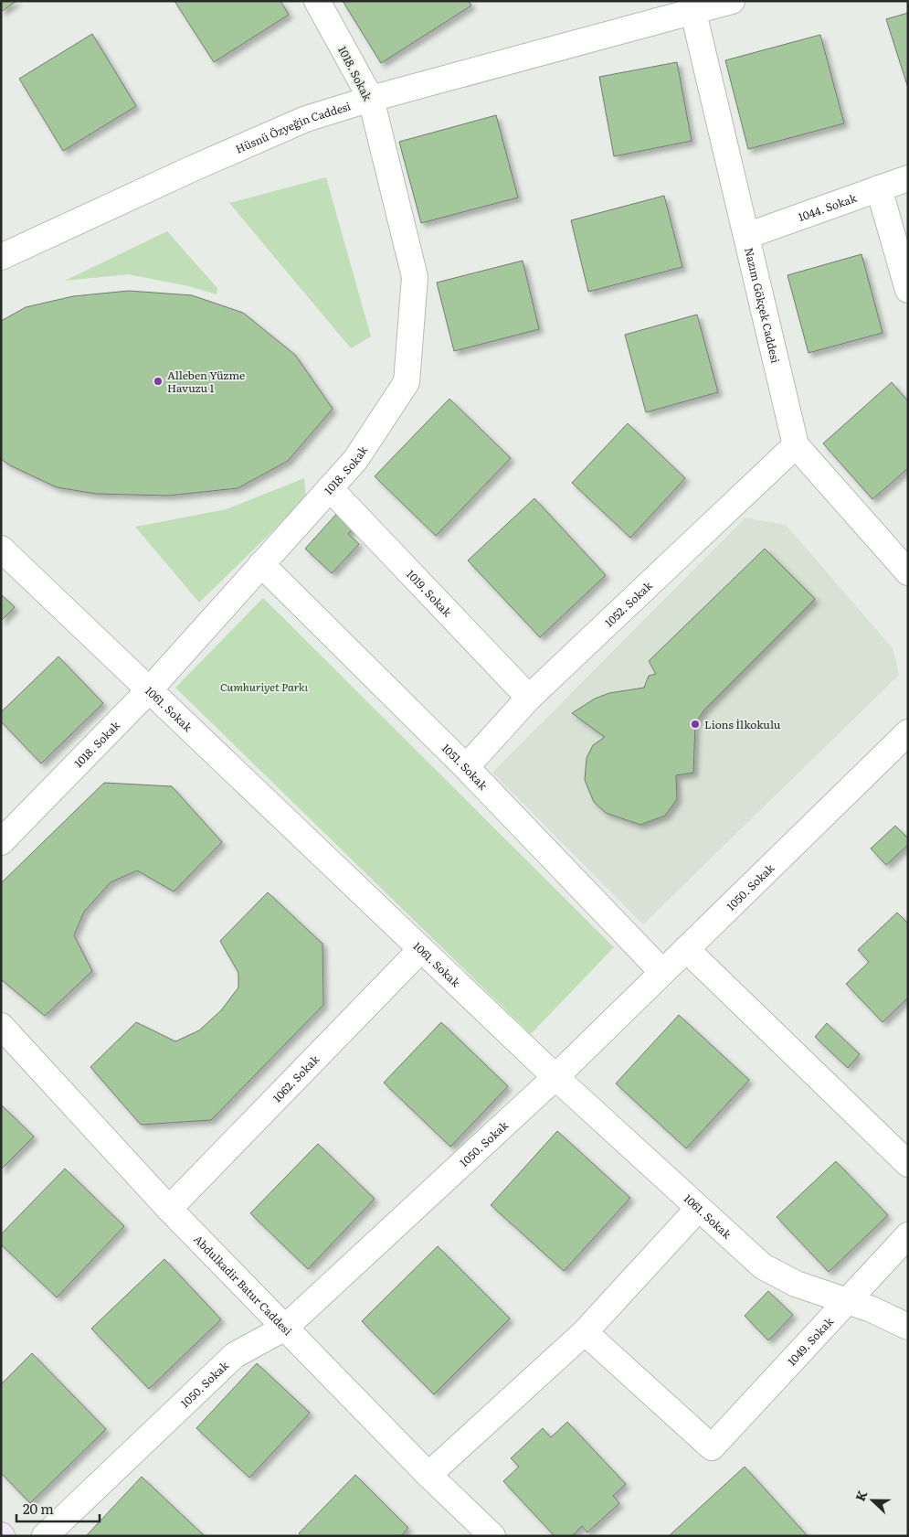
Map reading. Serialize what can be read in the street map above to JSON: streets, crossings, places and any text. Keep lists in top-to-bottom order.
{
  "streets": {
    "street": [
      "1018. Sokak",
      "Hüsnü Özyeğin Caddesi",
      "1044. Sokak",
      "Nazım Gökçek Caddesi",
      "1019. Sokak",
      "1052. Sokak",
      "1061. Sokak",
      "1051. Sokak",
      "1050. Sokak",
      "1062. Sokak",
      "Abdulkadir Batur Caddesi",
      "1049. Sokak"
    ]
  },
  "crossings": [
    ["1018. Sokak", "Hüsnü Özyeğin Caddesi"],
    ["1018. Sokak", "1019. Sokak"],
    ["1018. Sokak", "1061. Sokak"],
    ["1018. Sokak", "1051. Sokak"],
    ["Hüsnü Özyeğin Caddesi", "Nazım Gökçek Caddesi"],
    ["1044. Sokak", "Nazım Gökçek Caddesi"],
    ["Nazım Gökçek Caddesi", "1052. Sokak"],
    ["1019. Sokak", "1052. Sokak"],
    ["1052. Sokak", "1051. Sokak"],
    ["1061. Sokak", "1050. Sokak"],
    ["1061. Sokak", "1062. Sokak"],
    ["1061. Sokak", "1049. Sokak"],
    ["1051. Sokak", "1050. Sokak"],
    ["1050. Sokak", "Abdulkadir Batur Caddesi"],
    ["1062. Sokak", "Abdulkadir Batur Caddesi"]
  ],
  "parks": ["Cumhuriyet Parkı"],
  "places": ["Alleben Yüzme Havuzu 1", "Lions İlkokulu"],
  "scale_bar": "20 m",
  "north": "left"
}
